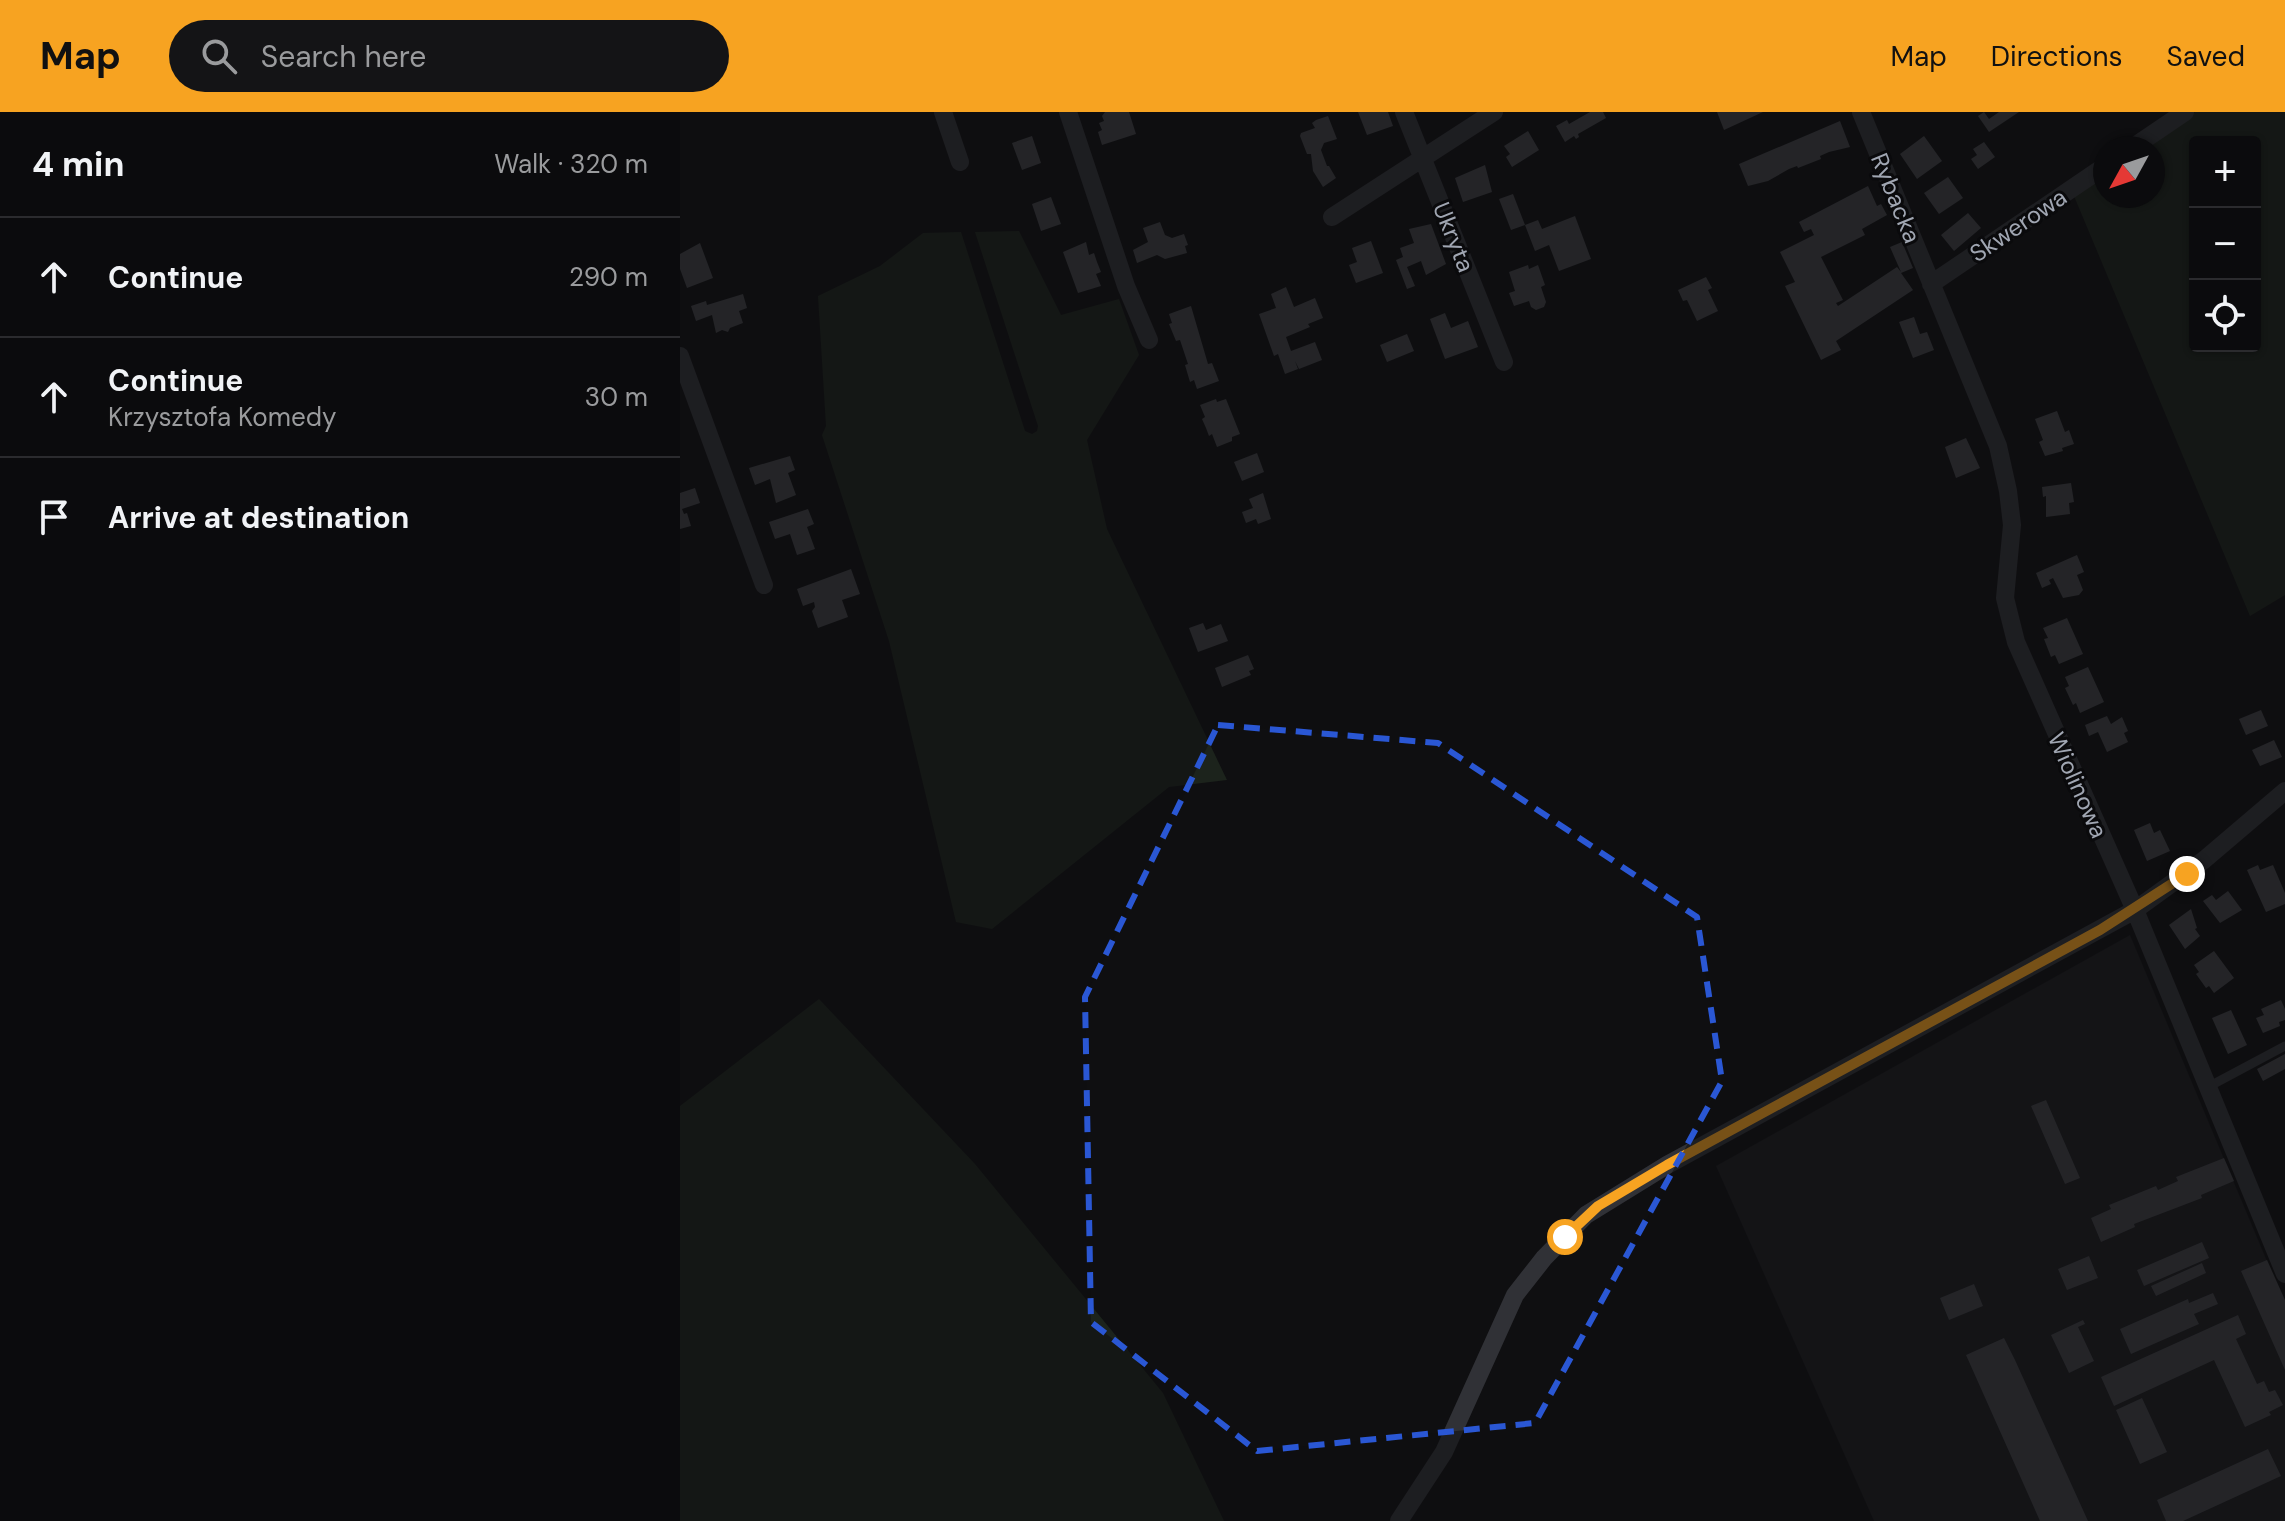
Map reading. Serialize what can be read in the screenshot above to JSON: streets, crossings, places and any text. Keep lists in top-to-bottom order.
{
  "streets": {
    "street": [
      "Rybacka",
      "Skwerowa",
      "Ukryta",
      "Wiolinowa"
    ]
  },
  "crossings": [
    ["Rybacka", "Skwerowa"],
    ["Rybacka", "Wiolinowa"],
    ["Skwerowa", "Wiolinowa"]
  ],
  "north": "bottom left",
  "page": {
    "header": "Map",
    "search": "Search here",
    "nav": ["Map", "Directions", "Saved"],
    "heading": ["4 min", "Walk · 320 m"],
    "map_buttons": ["+", "−"],
    "list": [
      ["Continue", "290 m"],
      ["Continue", "Krzysztofa Komedy", "30 m"],
      "Arrive at destination"
    ]
  }
}
